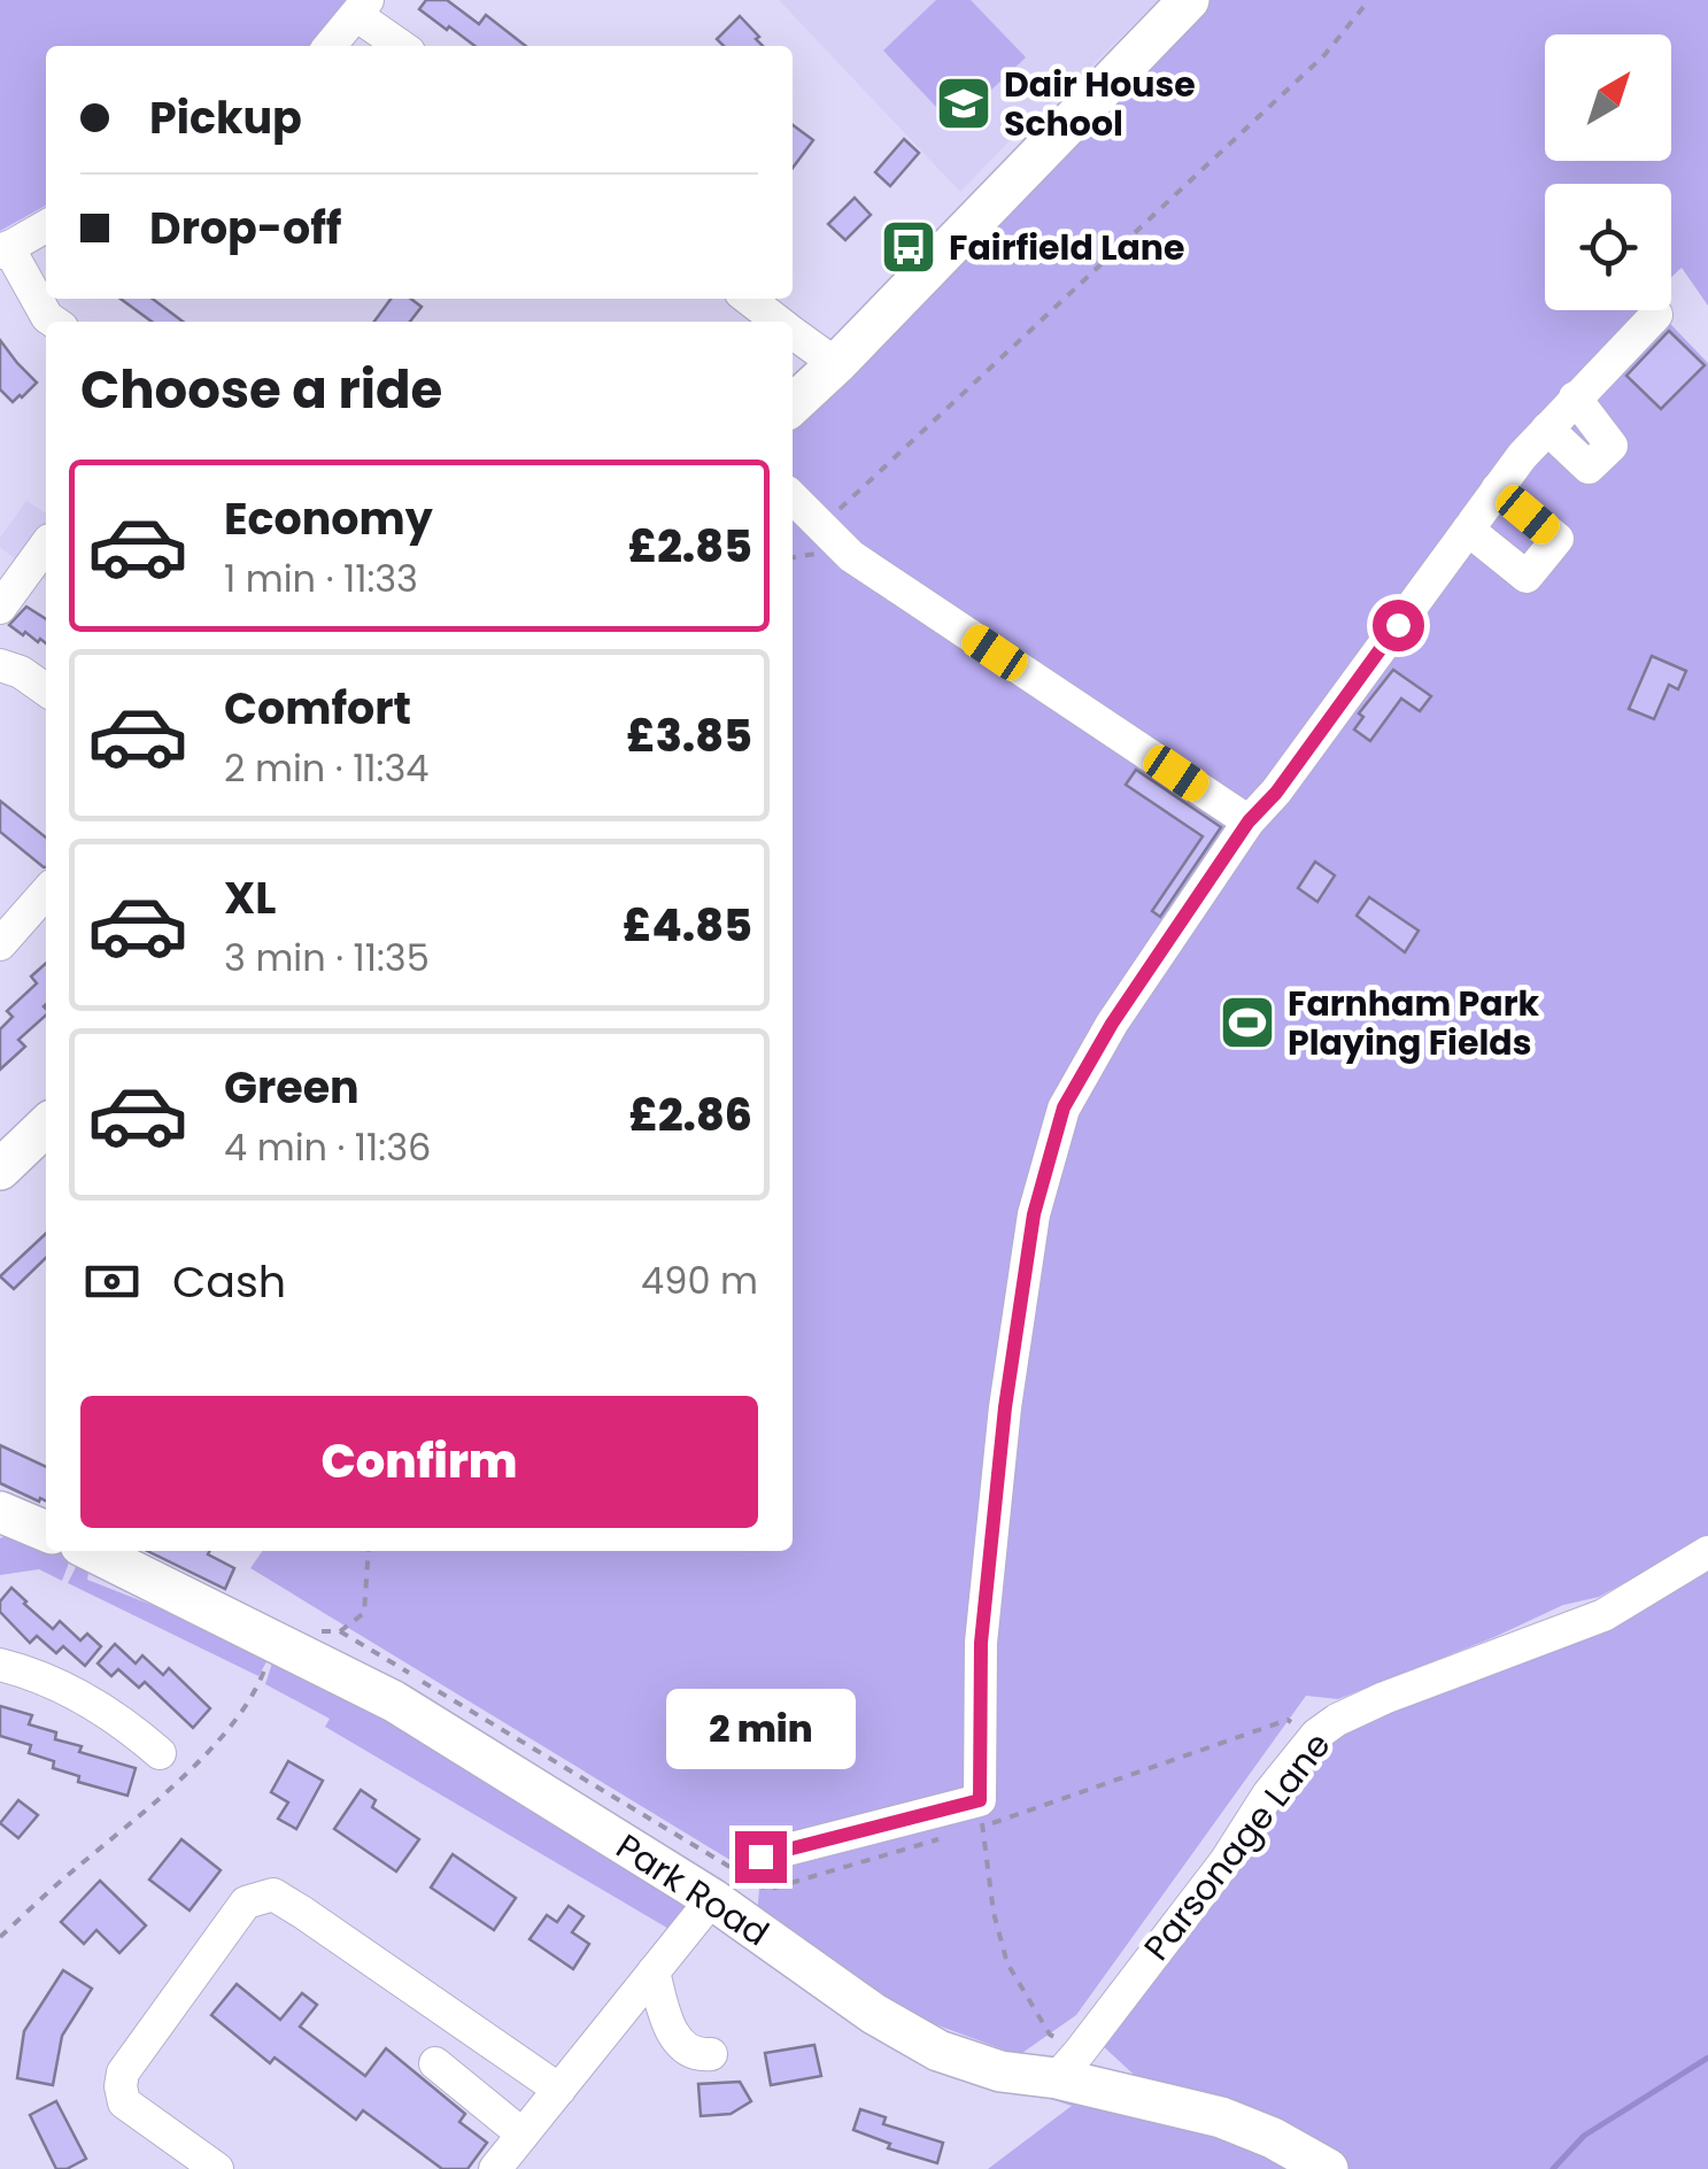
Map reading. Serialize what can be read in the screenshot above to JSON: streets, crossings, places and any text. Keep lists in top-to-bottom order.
{
  "streets": {
    "main road": ["Park Road"],
    "street": ["Parsonage Lane"]
  },
  "crossings": [
    ["Parsonage Lane", "Park Road"]
  ],
  "places": {
    "school or university": ["Dair House School"],
    "bus stop": ["Fairfield Lane"],
    "sports": ["Farnham Park Playing Fields"]
  },
  "north": "top right",
  "page": {
    "banner": ["Pickup", "Drop-off"],
    "heading": "Choose a ride",
    "list": [
      {
        "name": "Economy",
        "note": "1 min · 11:33",
        "value": "£2.85"
      },
      {
        "name": "Comfort",
        "note": "2 min · 11:34",
        "value": "£3.85"
      },
      {
        "name": "XL",
        "note": "3 min · 11:35",
        "value": "£4.85"
      },
      {
        "name": "Green",
        "note": "4 min · 11:36",
        "value": "£2.86"
      }
    ],
    "pay": ["Cash", "490 m"],
    "buttons": "Confirm",
    "bubble": "2 min"
  }
}
